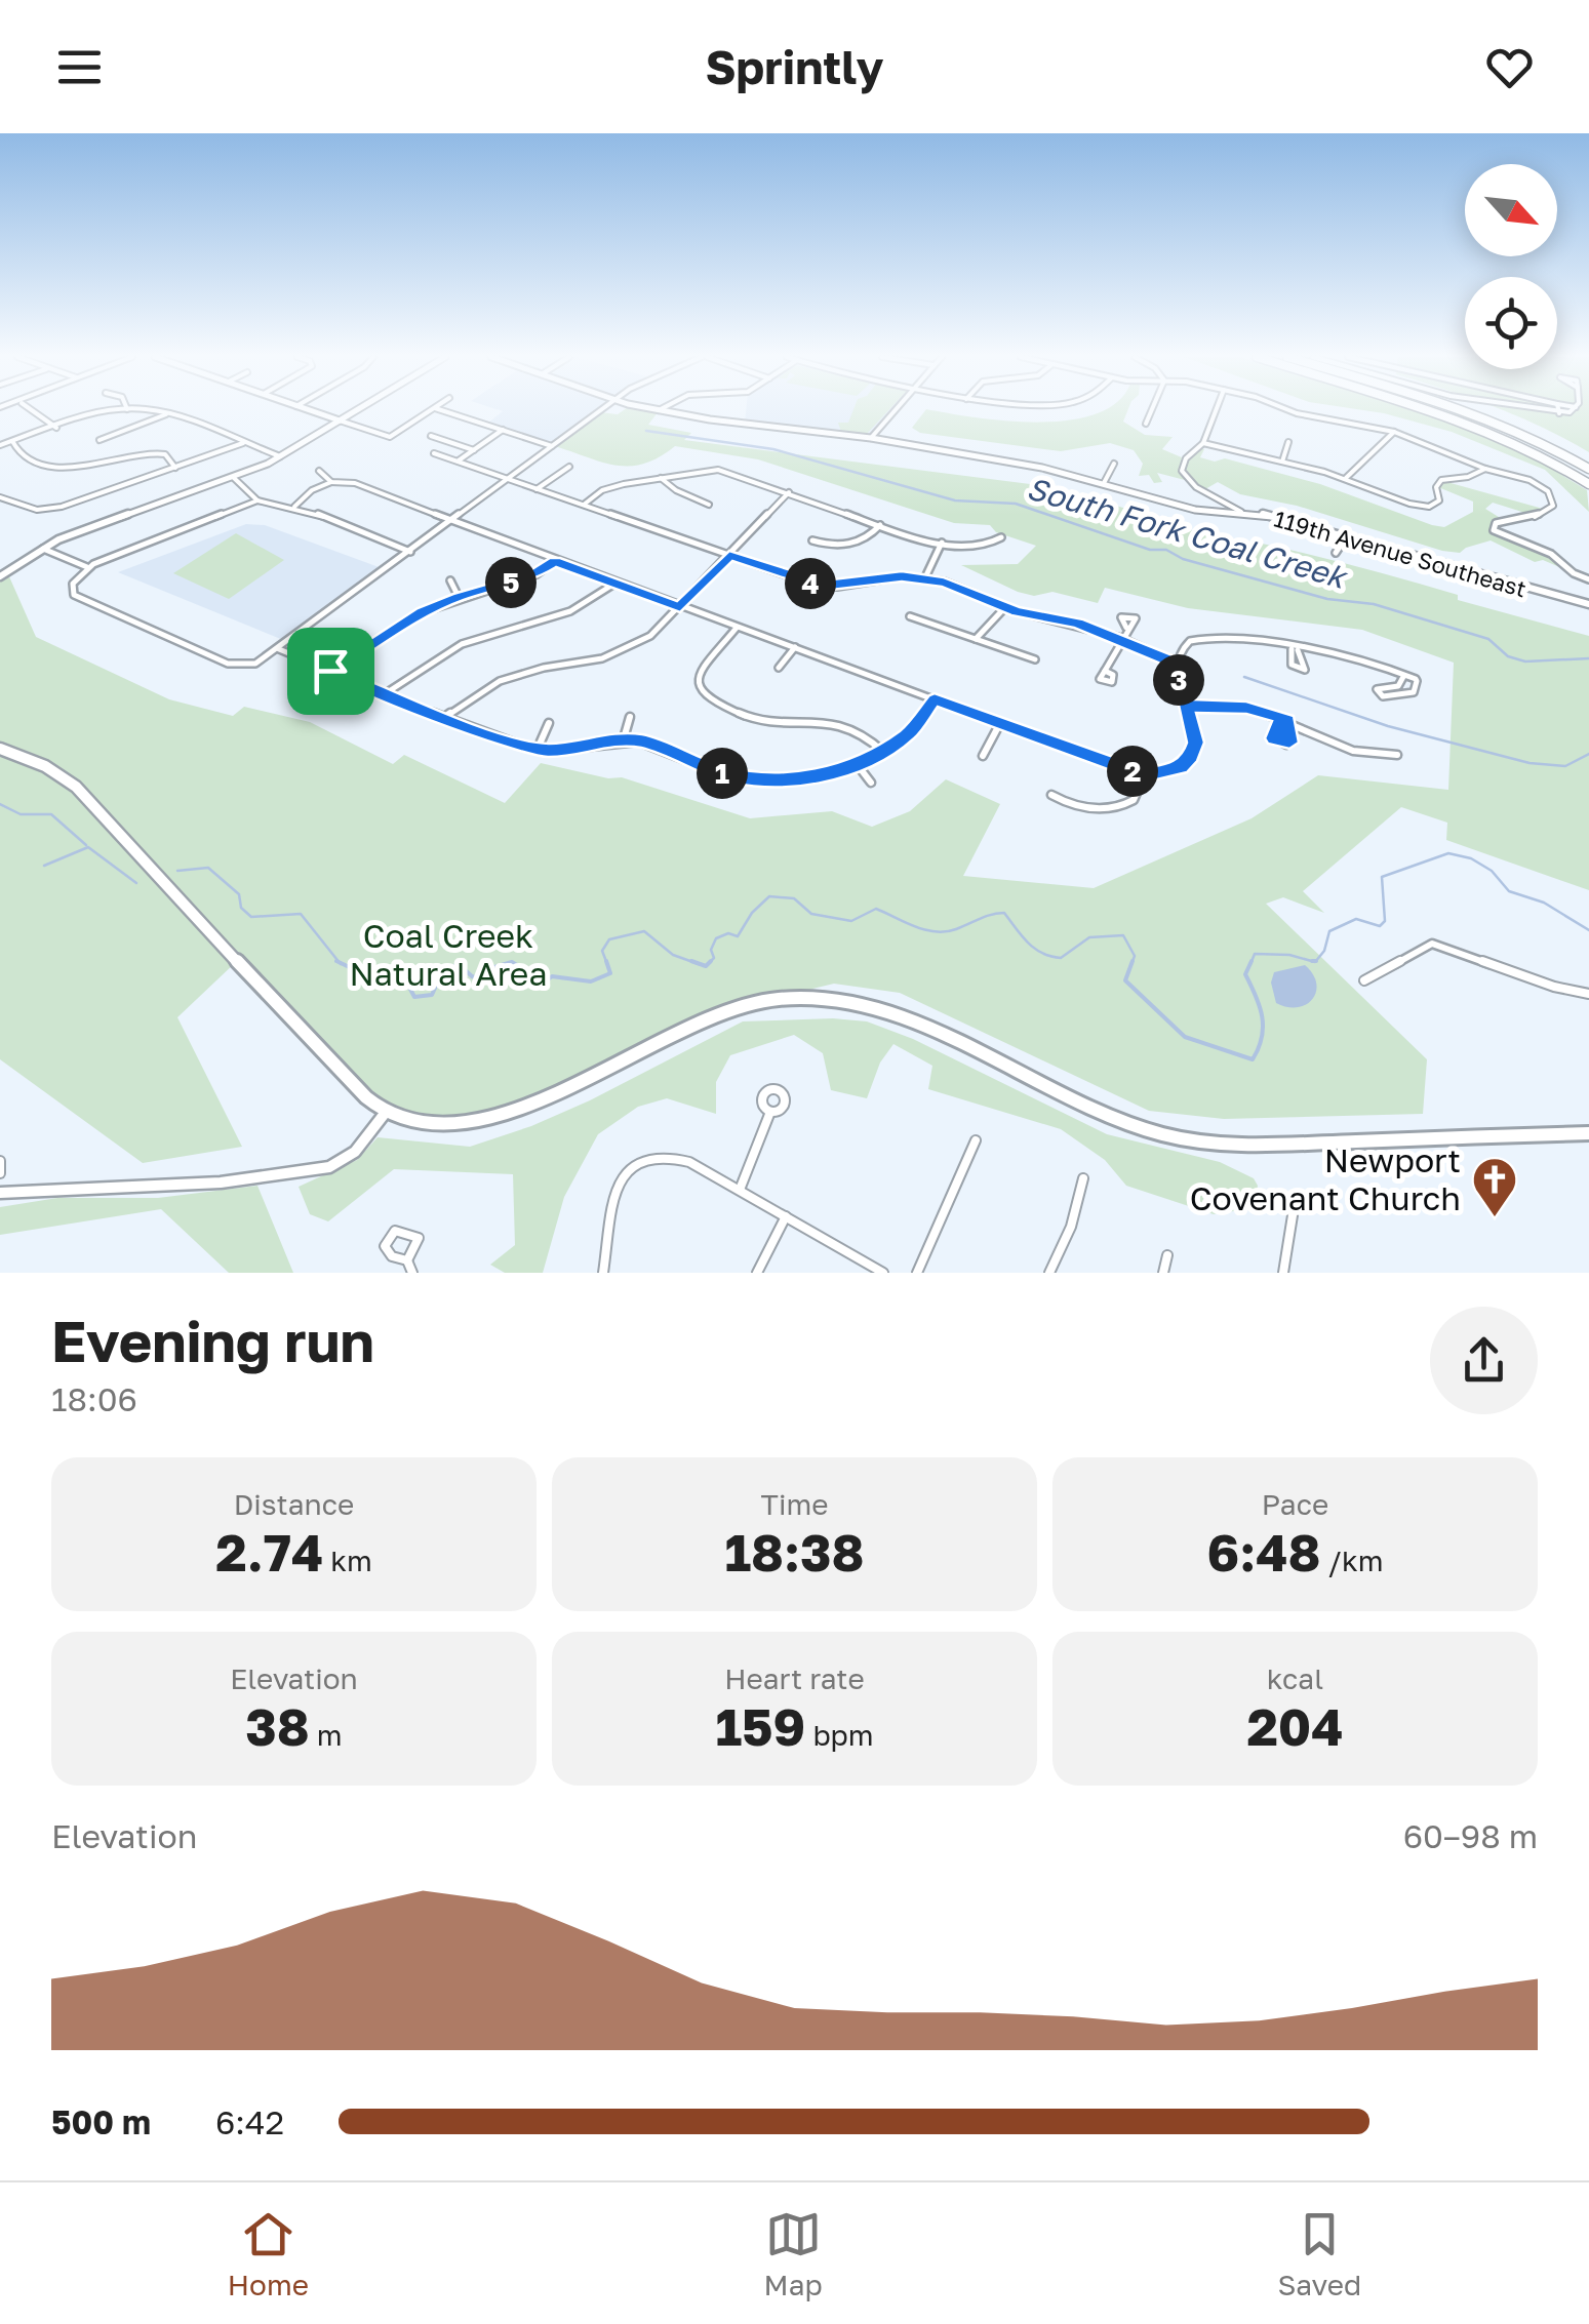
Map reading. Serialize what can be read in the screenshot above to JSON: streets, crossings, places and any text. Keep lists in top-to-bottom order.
{
  "streets": {
    "street": ["119th Avenue Southeast"]
  },
  "water": ["South Fork Coal Creek"],
  "parks": ["Coal Creek Natural Area"],
  "places": {
    "church": ["Newport Covenant Church"]
  },
  "north": "bottom right",
  "page": {
    "header": "Sprintly",
    "pins": [
      "5",
      "4",
      "3",
      "2",
      "1"
    ],
    "heading": ["Evening run", "18:06"],
    "stats": [
      ["Distance", "2.74 km"],
      ["Time", "18:38"],
      ["Pace", "6:48 /km"],
      ["Elevation", "38 m"],
      ["Heart rate", "159 bpm"],
      ["kcal", "204"]
    ],
    "chart": ["Elevation", "60–98 m"],
    "list": [
      {
        "name": "500 m",
        "note": "6:42"
      }
    ],
    "tabs": ["Home", "Map", "Saved"]
  }
}
